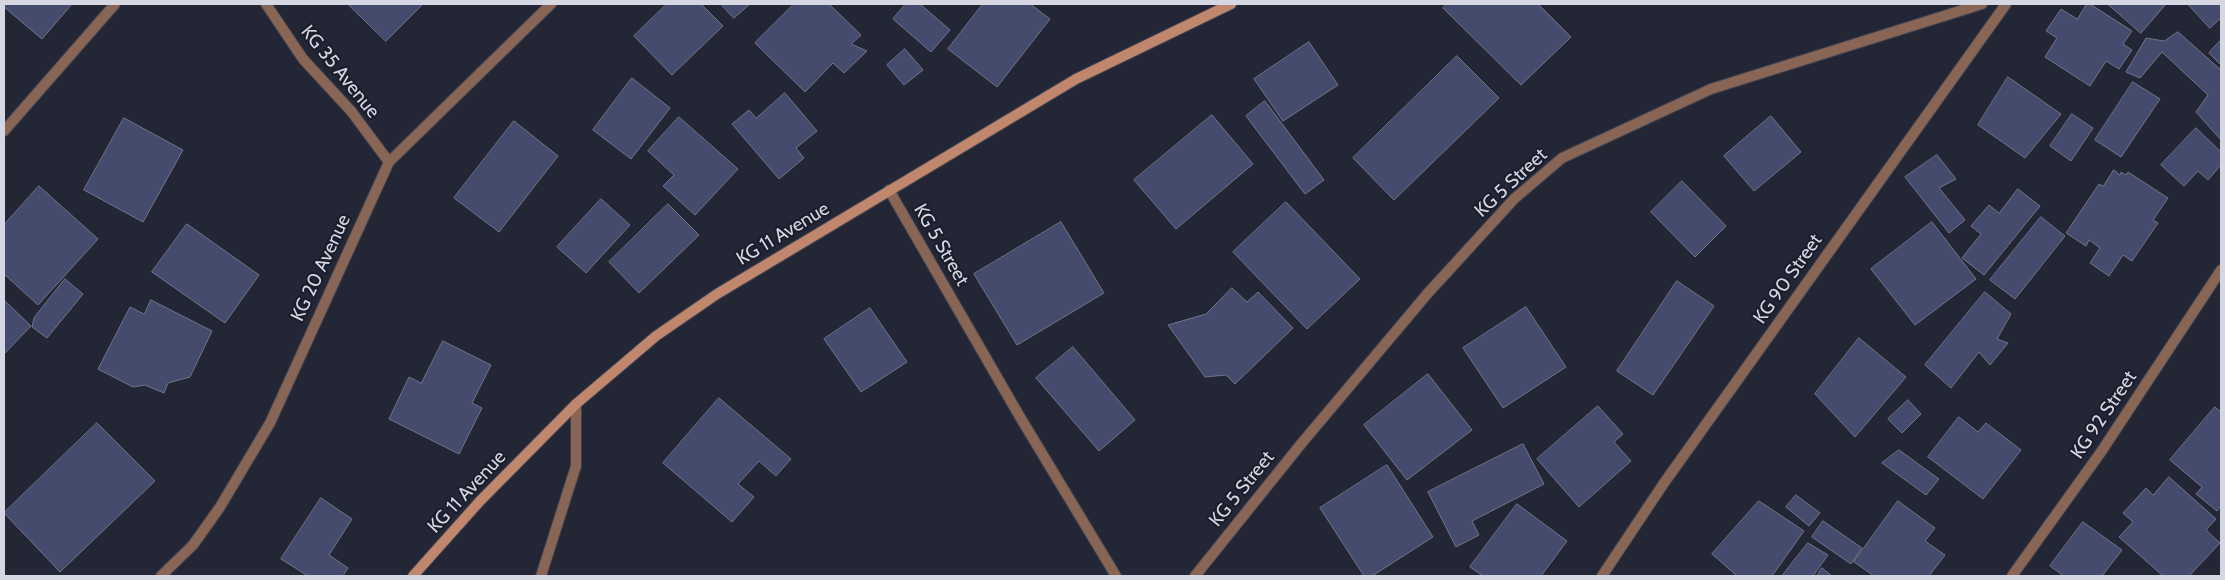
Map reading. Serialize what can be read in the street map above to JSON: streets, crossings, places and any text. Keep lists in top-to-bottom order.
{
  "streets": {
    "main road": ["KG 11 Avenue"],
    "street": [
      "KG 35 Avenue",
      "KG 5 Street",
      "KG 20 Avenue",
      "KG 90 Street",
      "KG 92 Street"
    ]
  },
  "crossings": [
    ["KG 35 Avenue", "KG 20 Avenue"],
    ["KG 5 Street", "KG 11 Avenue"]
  ]
}
